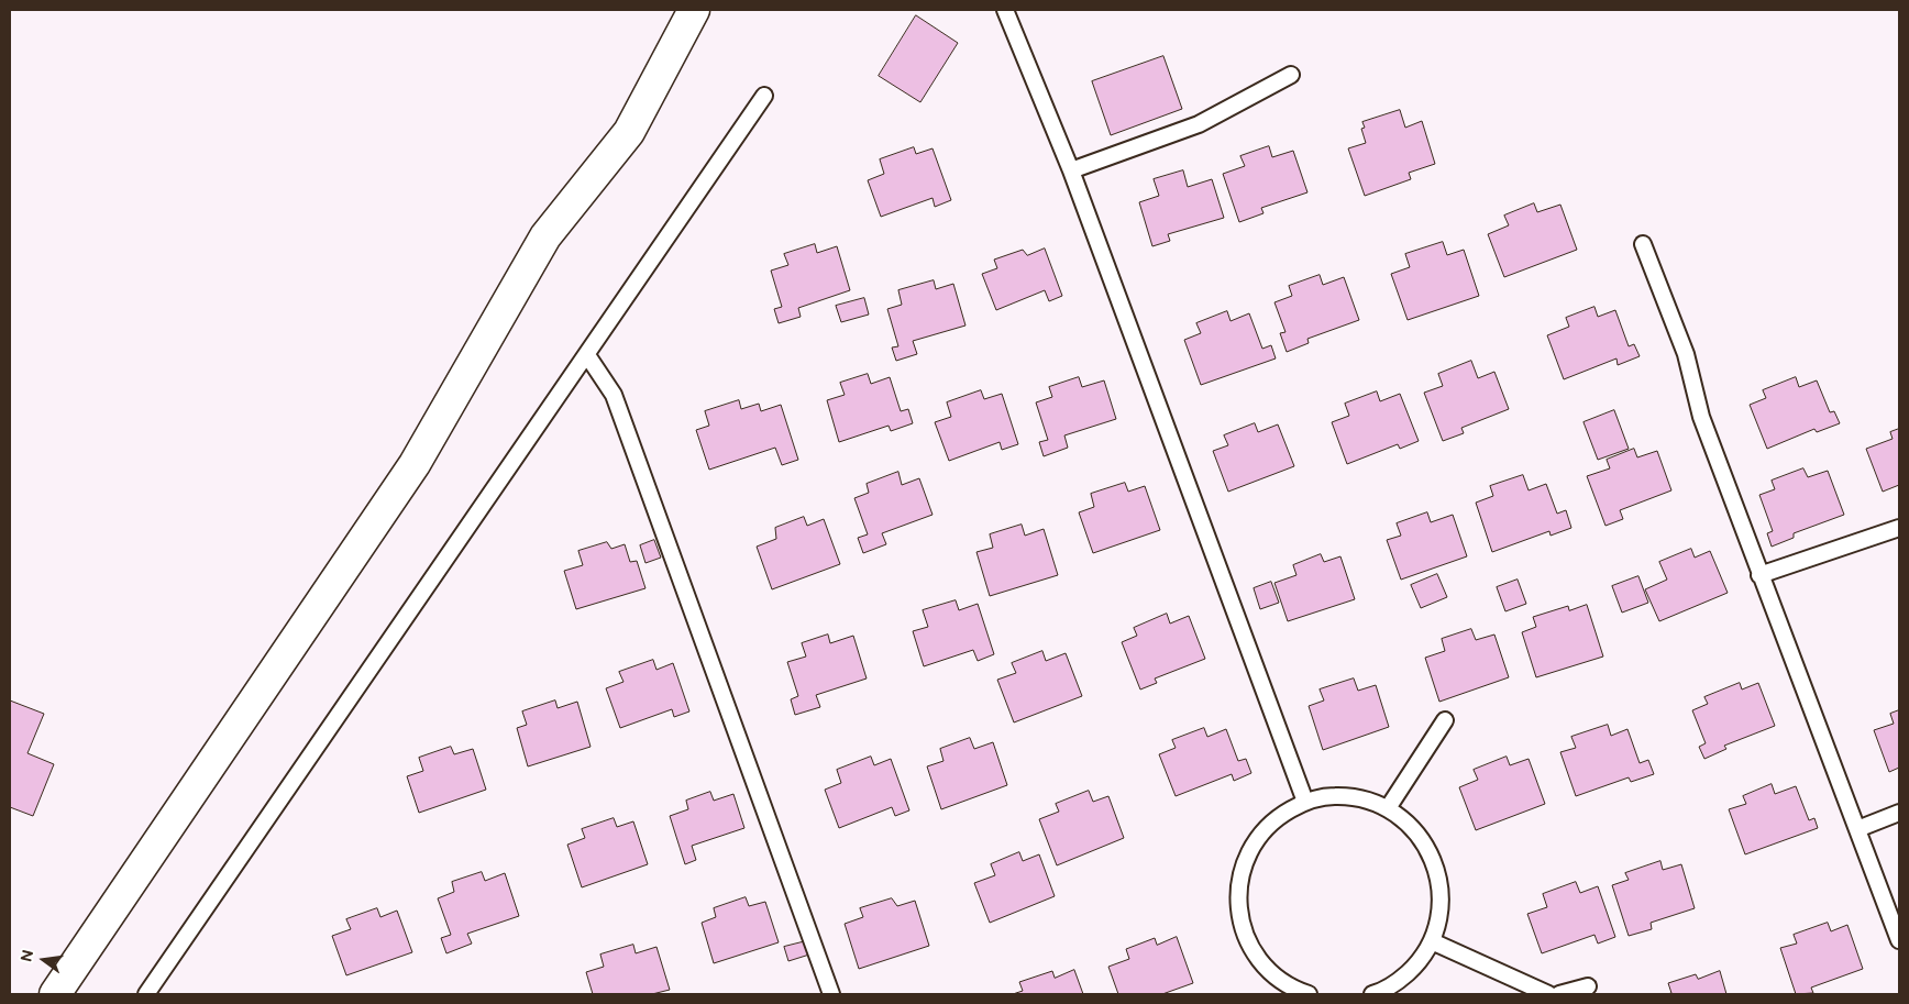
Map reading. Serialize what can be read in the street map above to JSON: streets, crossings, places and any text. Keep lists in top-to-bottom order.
{
  "north": "left"
}
